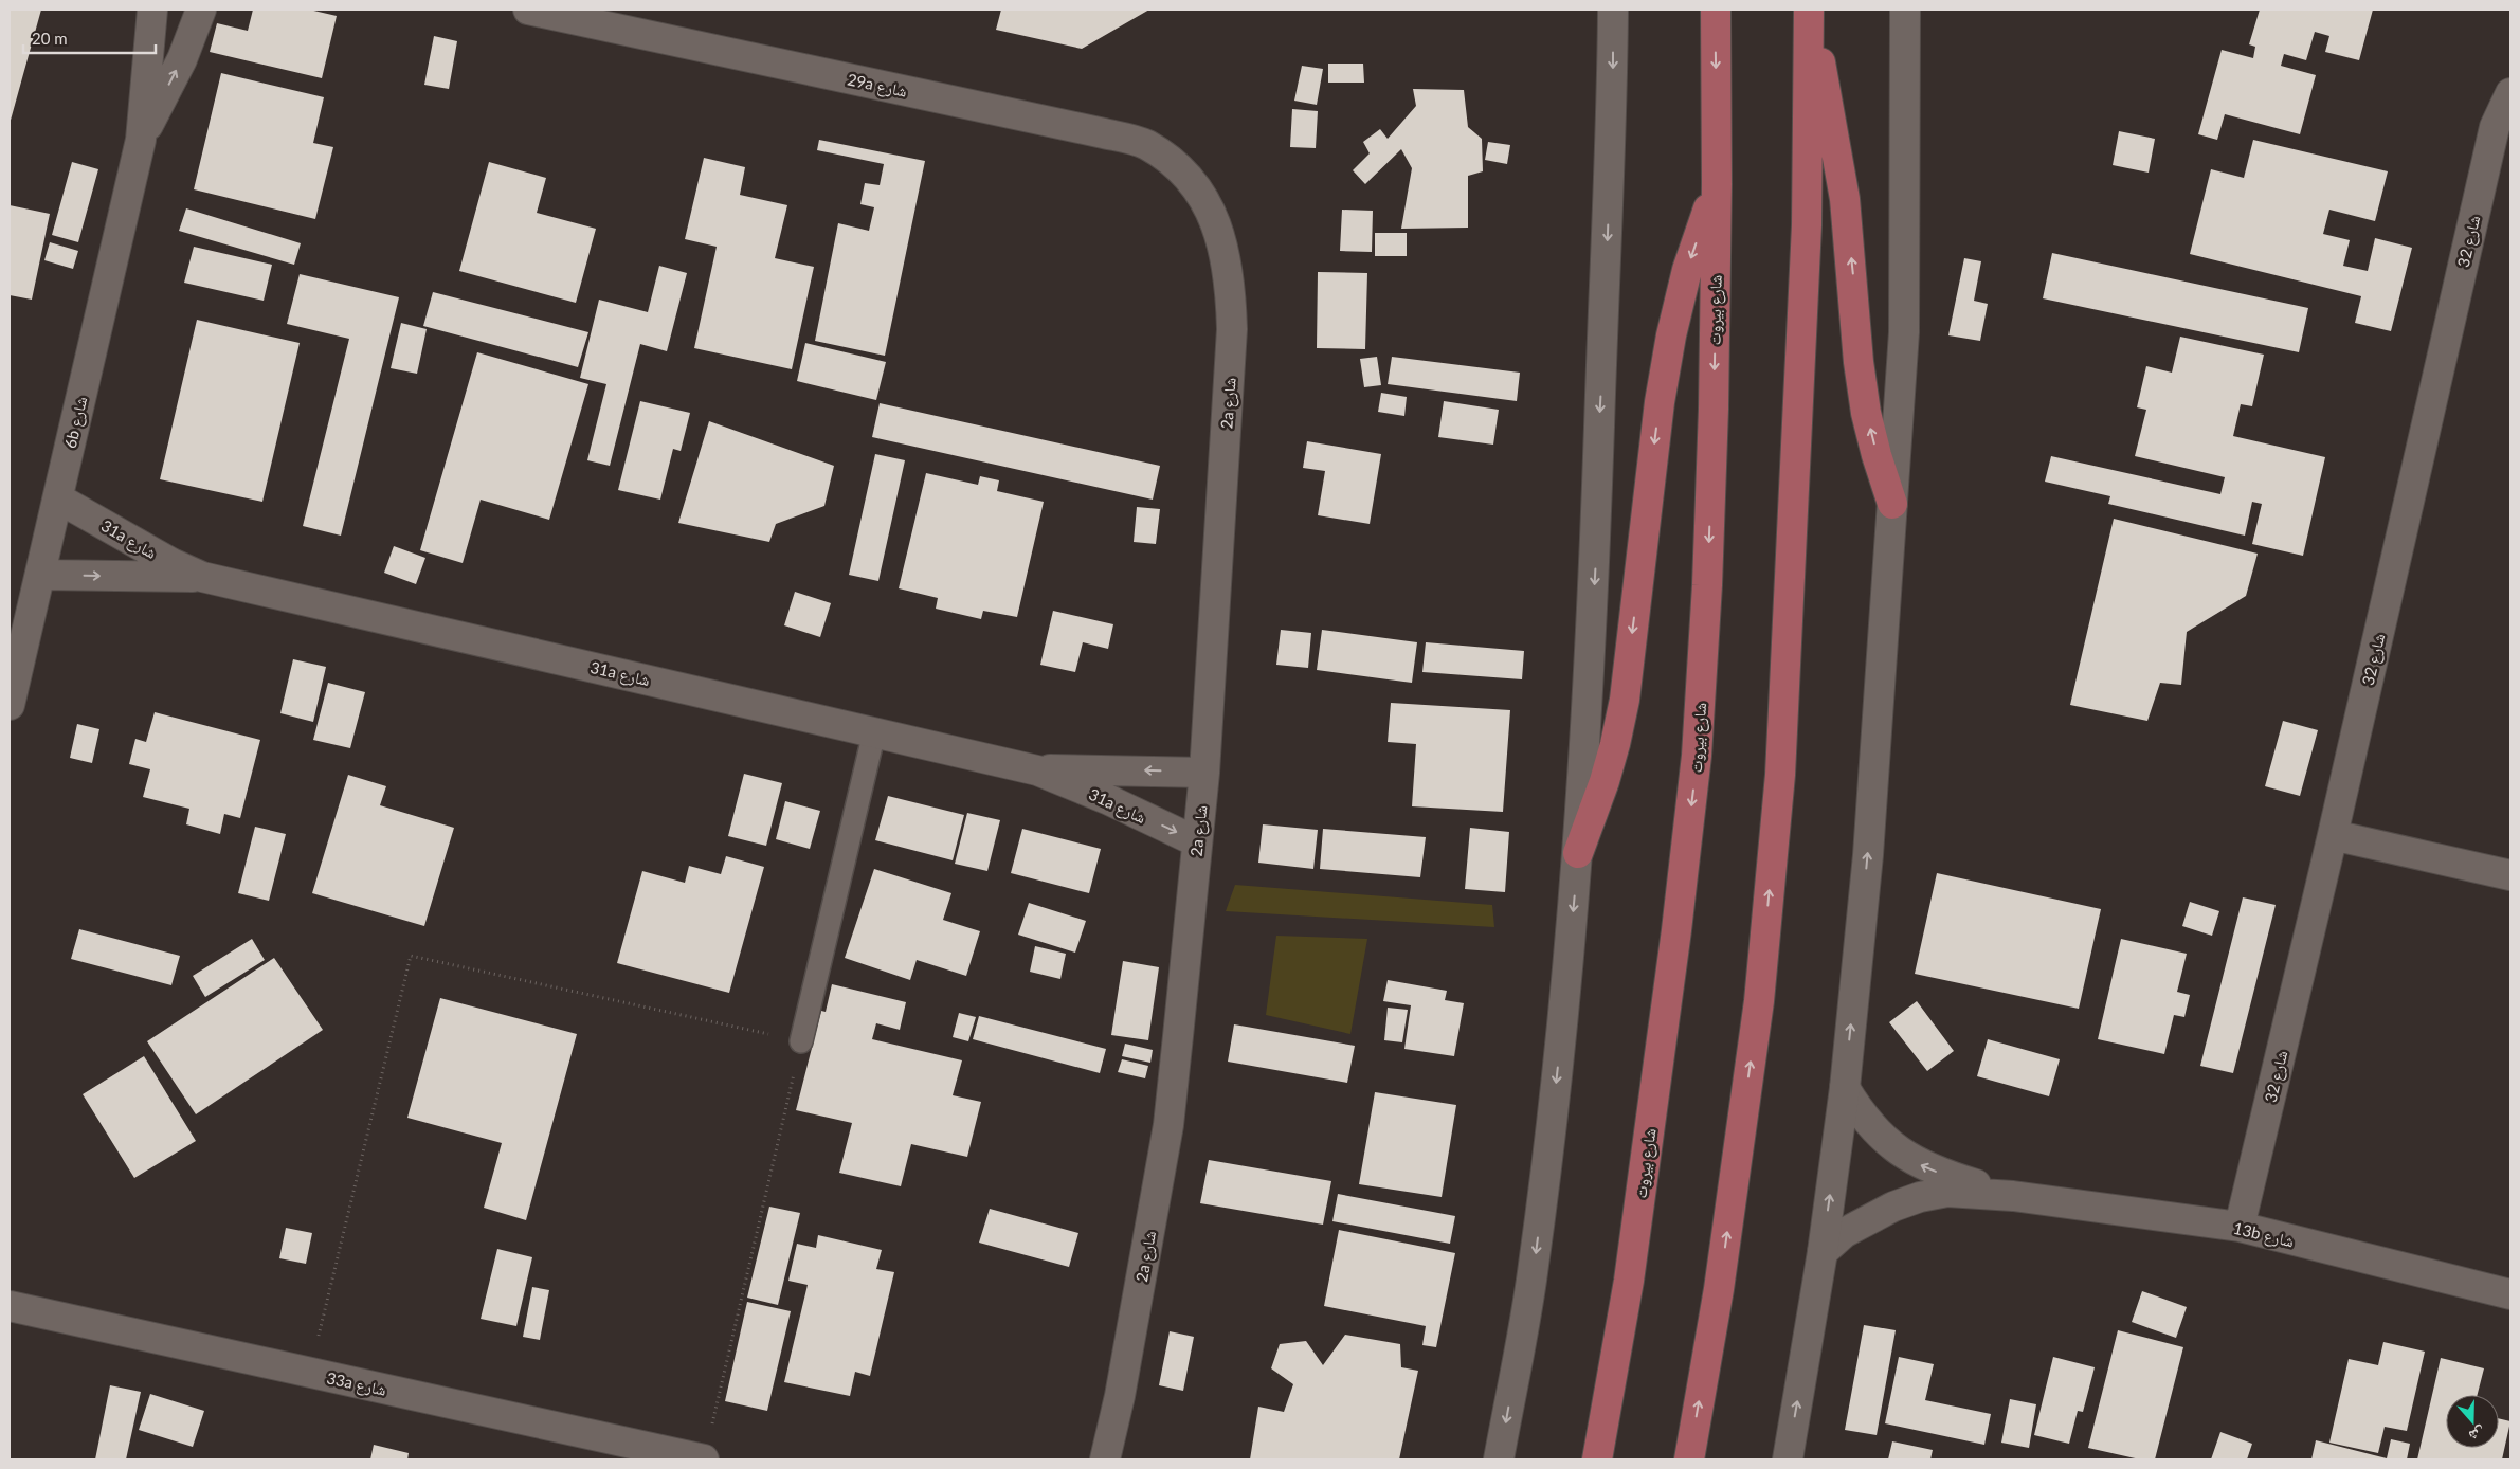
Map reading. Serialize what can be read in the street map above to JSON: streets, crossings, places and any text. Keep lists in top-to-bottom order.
{
  "streets": {
    "main road": ["شارع بيروت"],
    "street": [
      "29a شارع",
      "شارع 32",
      "2a شارع",
      "6b شارع",
      "31a شارع",
      "13b شارع",
      "33a شارع"
    ]
  },
  "crossings": [
    ["29a شارع", "2a شارع"],
    ["شارع 32", "13b شارع"],
    ["2a شارع", "31a شارع"],
    ["6b شارع", "31a شارع"]
  ],
  "scale_bar": "20 m",
  "north": "bottom"
}
